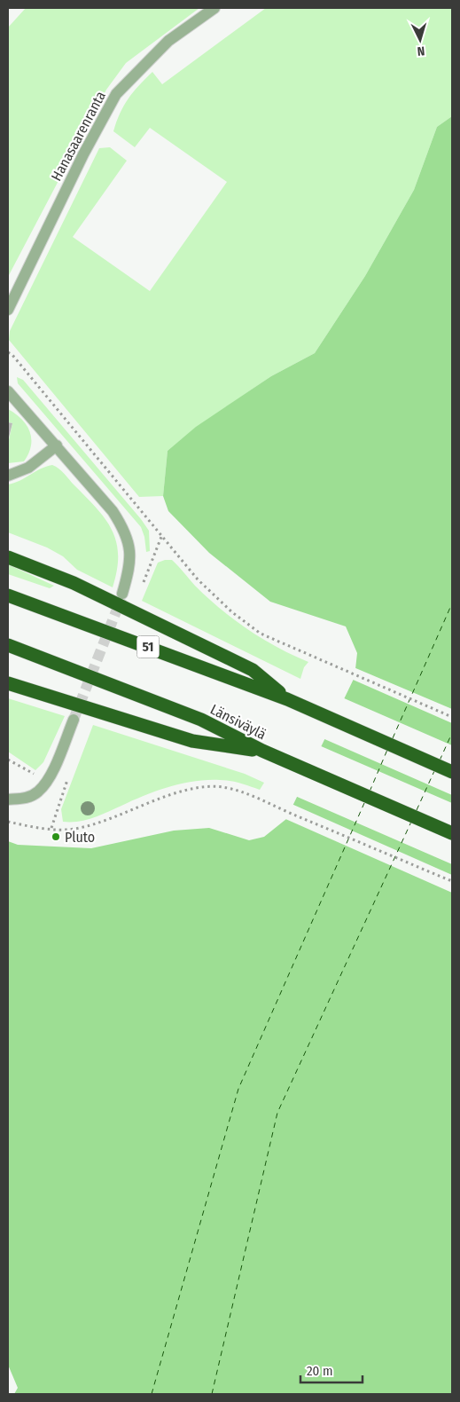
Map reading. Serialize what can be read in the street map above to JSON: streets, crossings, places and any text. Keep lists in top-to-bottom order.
{
  "streets": {
    "highway": ["51", "Länsiväylä"],
    "street": ["Hanasaarenranta"]
  },
  "places": ["Pluto"],
  "scale_bar": "20 m",
  "north": "bottom"
}
